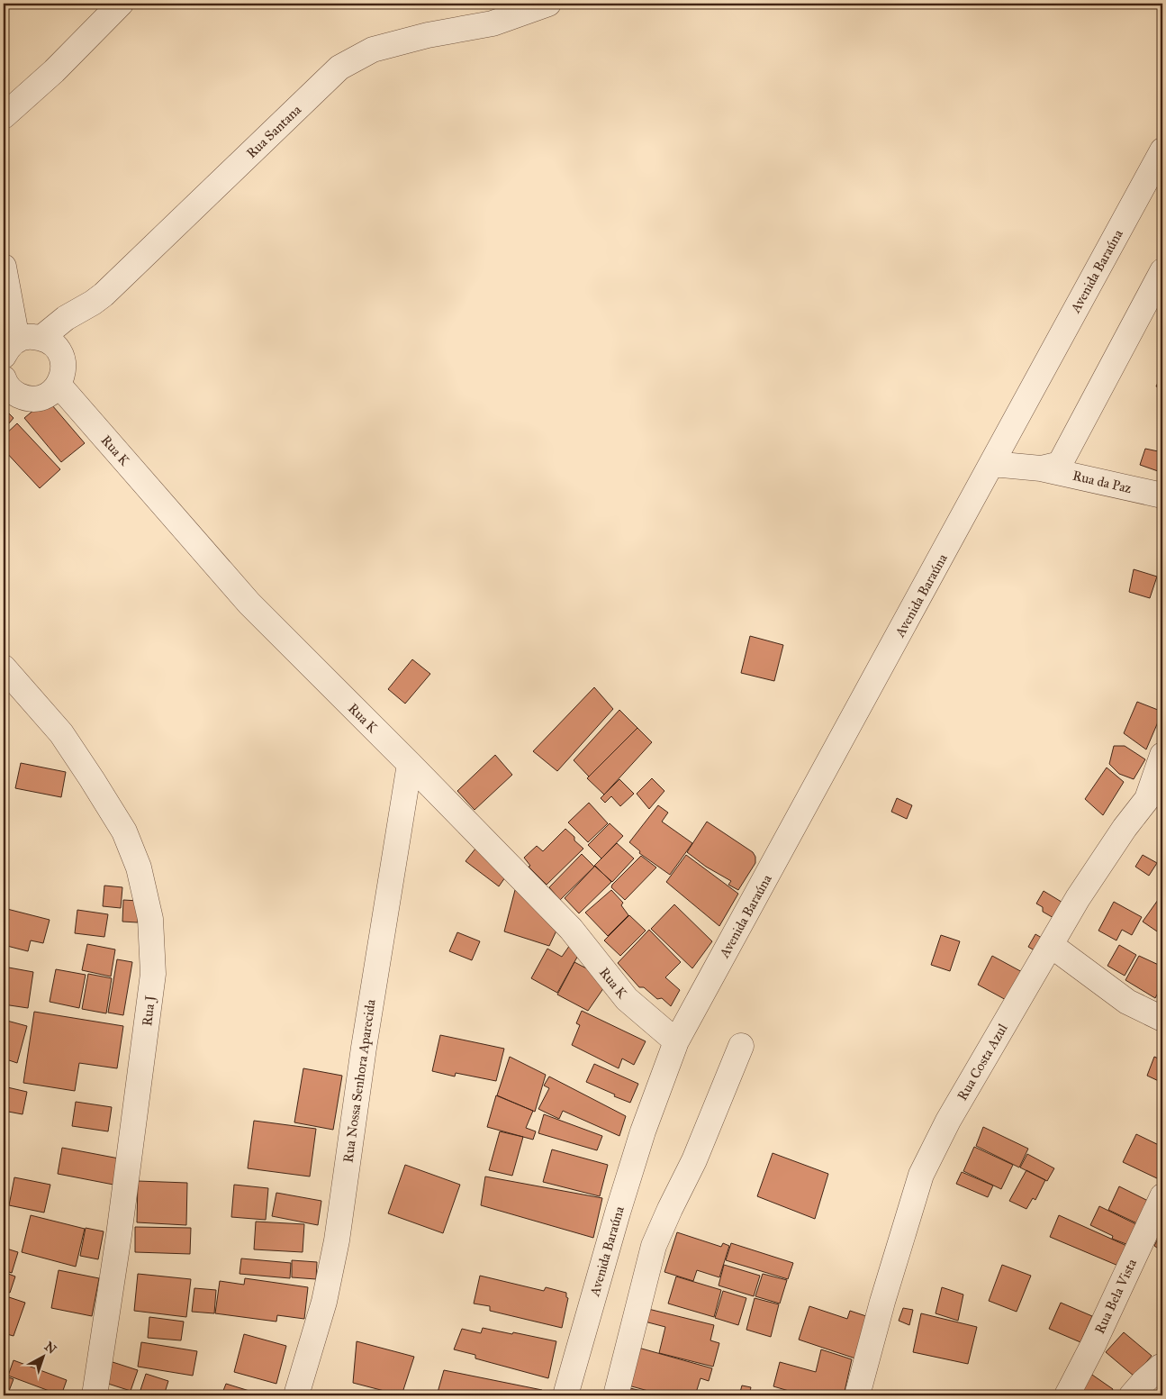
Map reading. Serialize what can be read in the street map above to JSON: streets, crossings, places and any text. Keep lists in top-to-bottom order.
{
  "streets": {
    "street": [
      "Rua Santana",
      "Avenida Baraúna",
      "Rua K",
      "Rua da Paz",
      "Rua J",
      "Rua Costa Azul",
      "Rua Nossa Senhora Aparecida",
      "Rua Bela Vista"
    ]
  },
  "crossings": [
    ["Avenida Baraúna", "Rua K"],
    ["Rua K", "Rua Nossa Senhora Aparecida"]
  ],
  "north": "top right"
}
